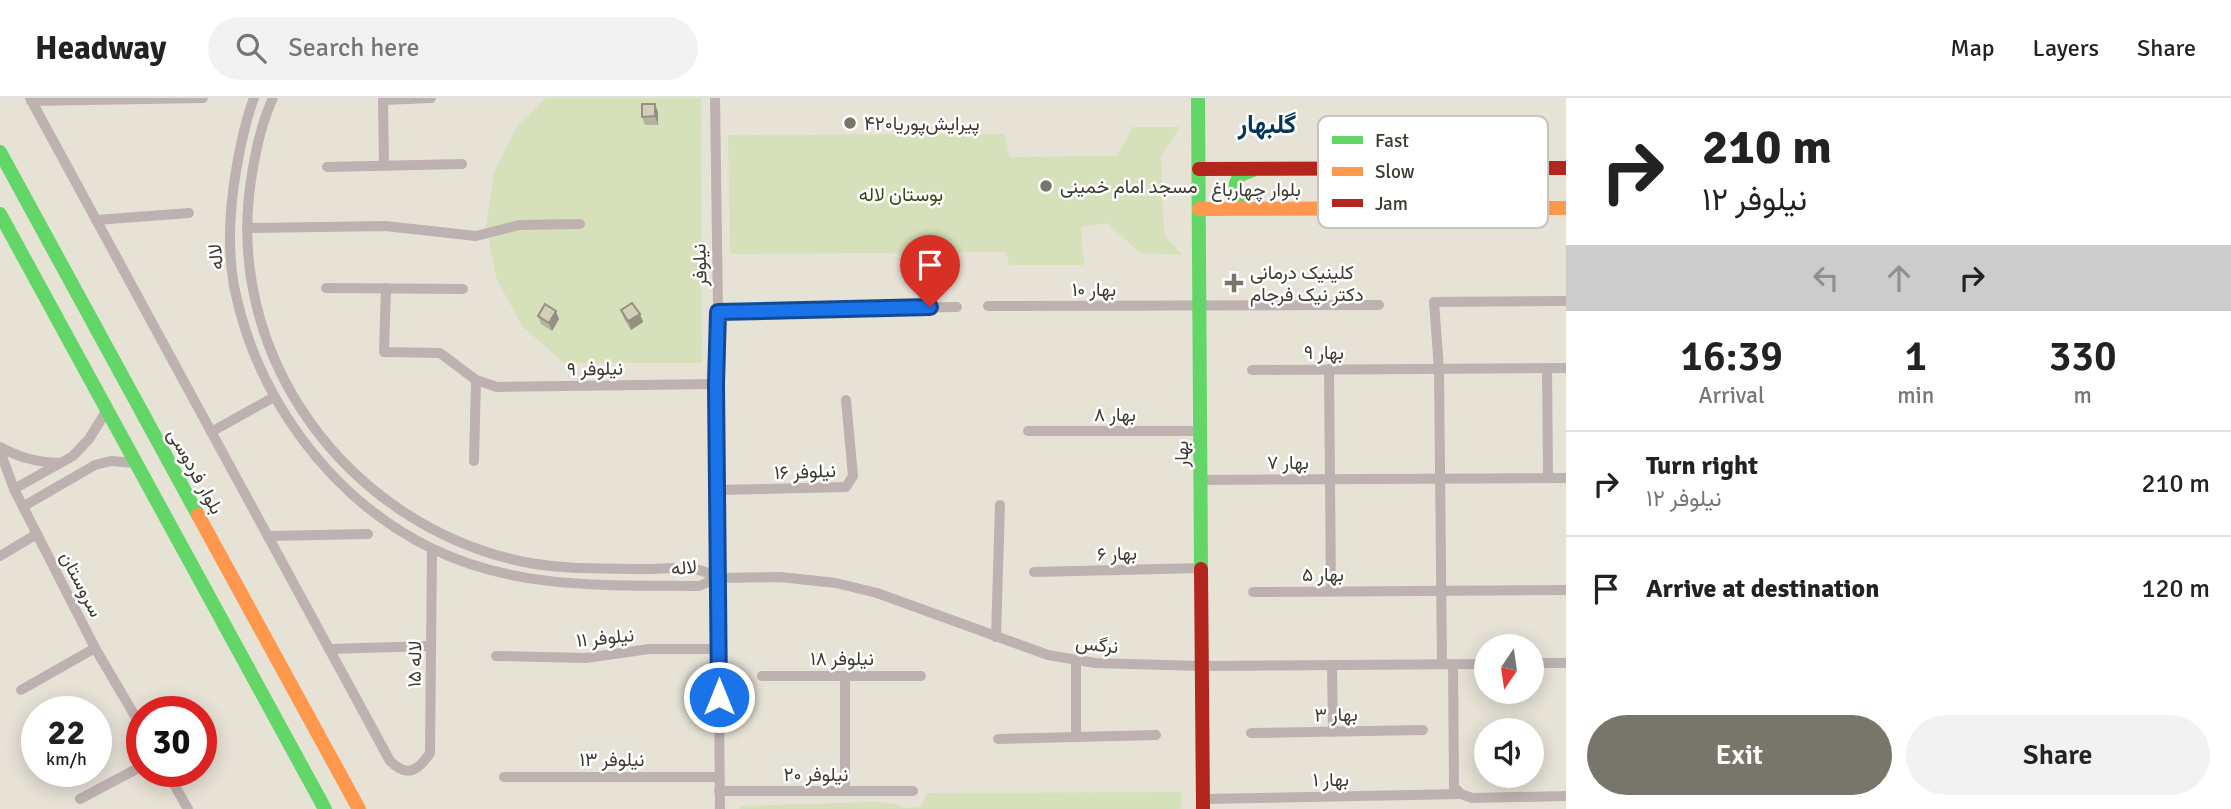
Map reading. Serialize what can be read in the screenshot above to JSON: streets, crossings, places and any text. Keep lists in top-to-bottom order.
{
  "streets": {
    "street": [
      "بلوار چهارباغ",
      "لاله",
      "نیلوفر",
      "بهار ۱۰",
      "بهار ۹",
      "نیلوفر ۹",
      "بهار ۸",
      "بهار",
      "بهار ۷",
      "بلوار فردوسی",
      "نیلوفر ۱۶",
      "بهار ۶",
      "بهار ۵",
      "سروستان",
      "نیلوفر ۱۱",
      "نرگس",
      "نیلوفر ۱۸",
      "لاله ۱۵",
      "بهار ۳",
      "نیلوفر ۱۳",
      "نیلوفر ۲۰",
      "بهار ۱"
    ]
  },
  "crossings": [
    ["بلوار چهارباغ", "بهار"],
    ["لاله", "نیلوفر"],
    ["لاله", "نرگس"],
    ["لاله", "لاله ۱۵"],
    ["نیلوفر", "نیلوفر ۹"],
    ["نیلوفر", "نیلوفر ۱۶"],
    ["نیلوفر", "نیلوفر ۱۱"],
    ["نیلوفر", "نرگس"],
    ["نیلوفر", "نیلوفر ۱۳"],
    ["نیلوفر", "نیلوفر ۲۰"],
    ["بهار ۱۰", "بهار"],
    ["بهار ۸", "بهار"],
    ["بهار", "بهار ۷"],
    ["بهار", "بهار ۶"],
    ["بهار", "نرگس"],
    ["بهار", "بهار ۱"]
  ],
  "districts": ["گلبهار"],
  "parks": ["بوستان لاله"],
  "places": {
    "other": ["پیرایش‌پوریا۴۲۰", "مسجد امام خمینی"],
    "health": ["کلینیک درمانی دکتر نیک فرجام"]
  },
  "legend": ["Fast", "Slow", "Jam"],
  "north": "bottom",
  "page": {
    "header": "Headway",
    "search": "Search here",
    "nav": ["Map", "Layers", "Share"],
    "turn": ["210 m", "نیلوفر ۱۲"],
    "eta": [
      "16:39",
      "Arrival",
      "1",
      "min",
      "330",
      "m"
    ],
    "list": [
      {
        "name": "Turn right",
        "note": "نیلوفر ۱۲",
        "value": "210 m"
      },
      {
        "name": "Arrive at destination",
        "value": "120 m"
      }
    ],
    "speed": "22 km/h",
    "limit": "30",
    "buttons": ["Exit", "Share"]
  }
}
